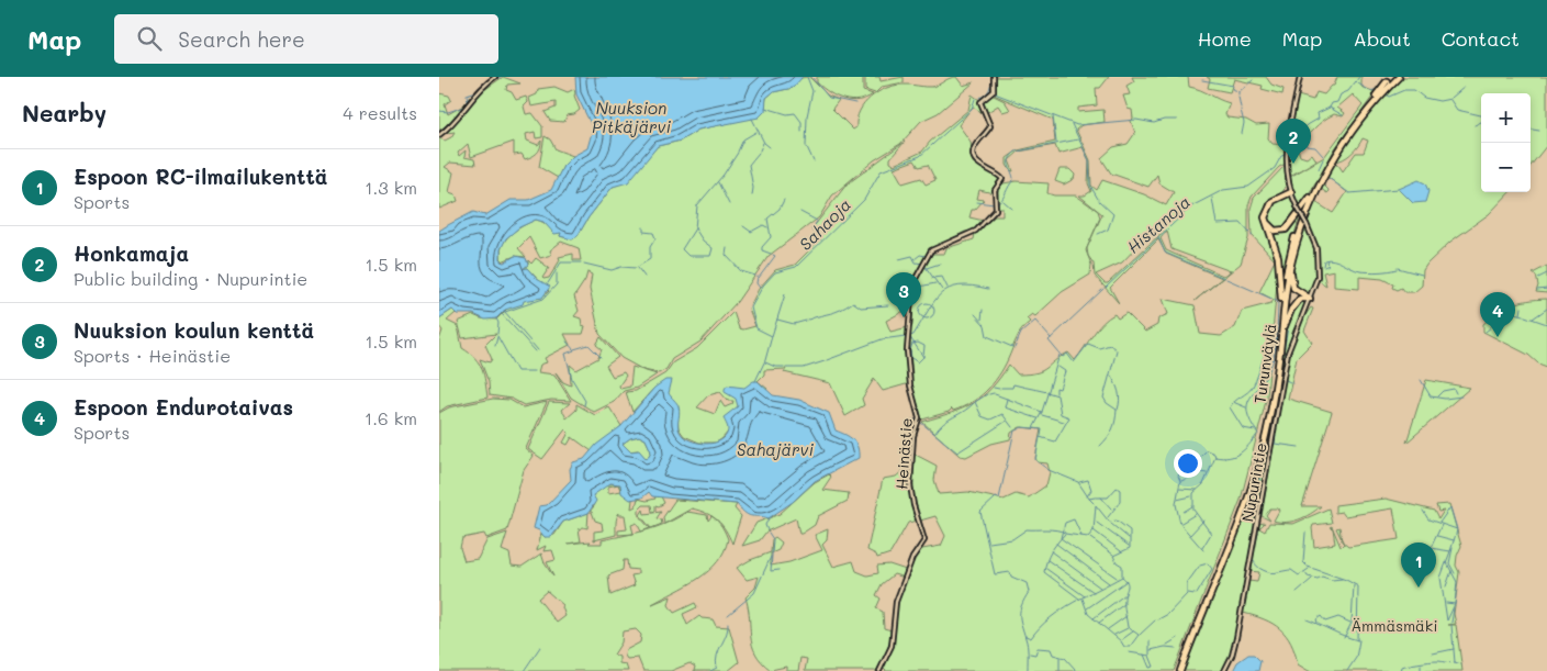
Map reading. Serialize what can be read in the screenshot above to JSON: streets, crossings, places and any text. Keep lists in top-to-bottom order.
{
  "streets": {
    "highway": ["Turunväylä"],
    "street": ["Heinästie", "Nupurintie"]
  },
  "water": [
    "Nuuksion Pitkäjärvi",
    "Sahaoja",
    "Histanoja",
    "Sahajärvi"
  ],
  "parks": ["Ämmäsmäki"],
  "page": {
    "header": "Map",
    "search": "Search here",
    "nav": [
      "Home",
      "Map",
      "About",
      "Contact"
    ],
    "heading": ["Nearby", "4 results"],
    "map_buttons": ["+", "−"],
    "pins": [
      "2",
      "3",
      "4",
      "1"
    ],
    "list": [
      {
        "mark": "1",
        "name": "Espoon RC-ilmailukenttä",
        "note": "Sports",
        "value": "1.3 km"
      },
      {
        "mark": "2",
        "name": "Honkamaja",
        "note": "Public building · Nupurintie",
        "value": "1.5 km"
      },
      {
        "mark": "3",
        "name": "Nuuksion koulun kenttä",
        "note": "Sports · Heinästie",
        "value": "1.5 km"
      },
      {
        "mark": "4",
        "name": "Espoon Endurotaivas",
        "note": "Sports",
        "value": "1.6 km"
      }
    ]
  }
}
